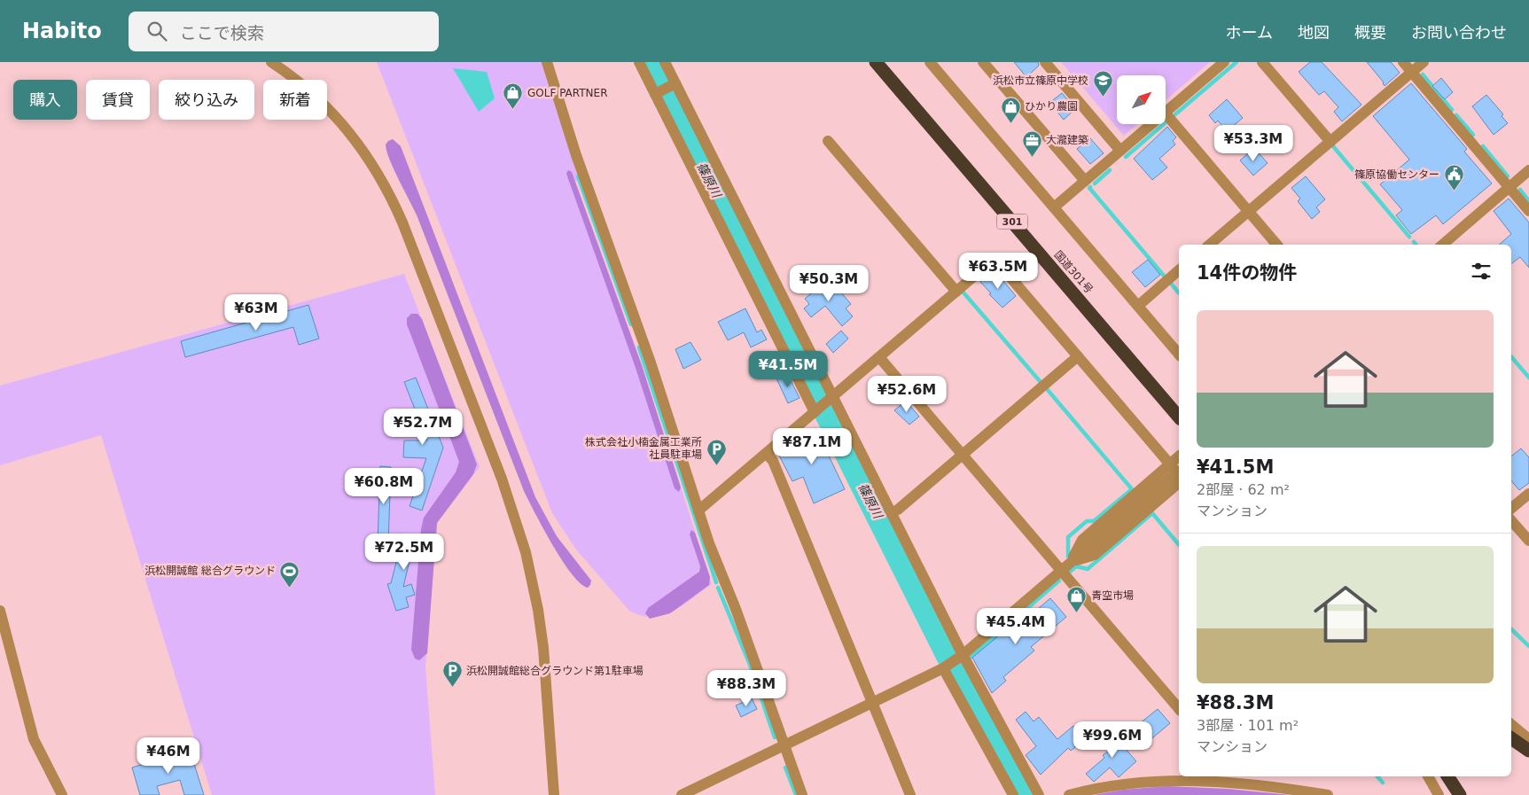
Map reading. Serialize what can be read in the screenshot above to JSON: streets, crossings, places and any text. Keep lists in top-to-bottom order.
{
  "streets": {
    "highway": ["301", "国道301号"]
  },
  "water": ["篠原川"],
  "places": {
    "school or university": ["浜松市立篠原中学校"],
    "shop": ["GOLF PARTNER", "ひかり農園", "青空市場"],
    "office": ["大瀧建築"],
    "public building": ["篠原協働センター"],
    "parking": ["株式会社小楠金属工業所 社員駐車場", "浜松開誠館総合グラウンド第1駐車場"],
    "sports": ["浜松開誠館 総合グラウンド"]
  },
  "north": "top right",
  "page": {
    "header": "Habito",
    "search": "ここで検索",
    "nav": [
      "ホーム",
      "地図",
      "概要",
      "お問い合わせ"
    ],
    "chip": [
      "購入",
      "賃貸",
      "絞り込み",
      "新着"
    ],
    "price": [
      "¥53.3M",
      "¥63.5M",
      "¥50.3M",
      "¥63M",
      "¥41.5M",
      "¥52.6M",
      "¥52.7M",
      "¥87.1M",
      "¥60.8M",
      "¥72.5M",
      "¥45.4M",
      "¥88.3M",
      "¥99.6M",
      "¥46M"
    ],
    "heading": "14件の物件",
    "list": [
      {
        "name": "¥41.5M",
        "note": "2部屋 · 62 m² · マンション"
      },
      {
        "name": "¥88.3M",
        "note": "3部屋 · 101 m² · マンション"
      }
    ]
  }
}
